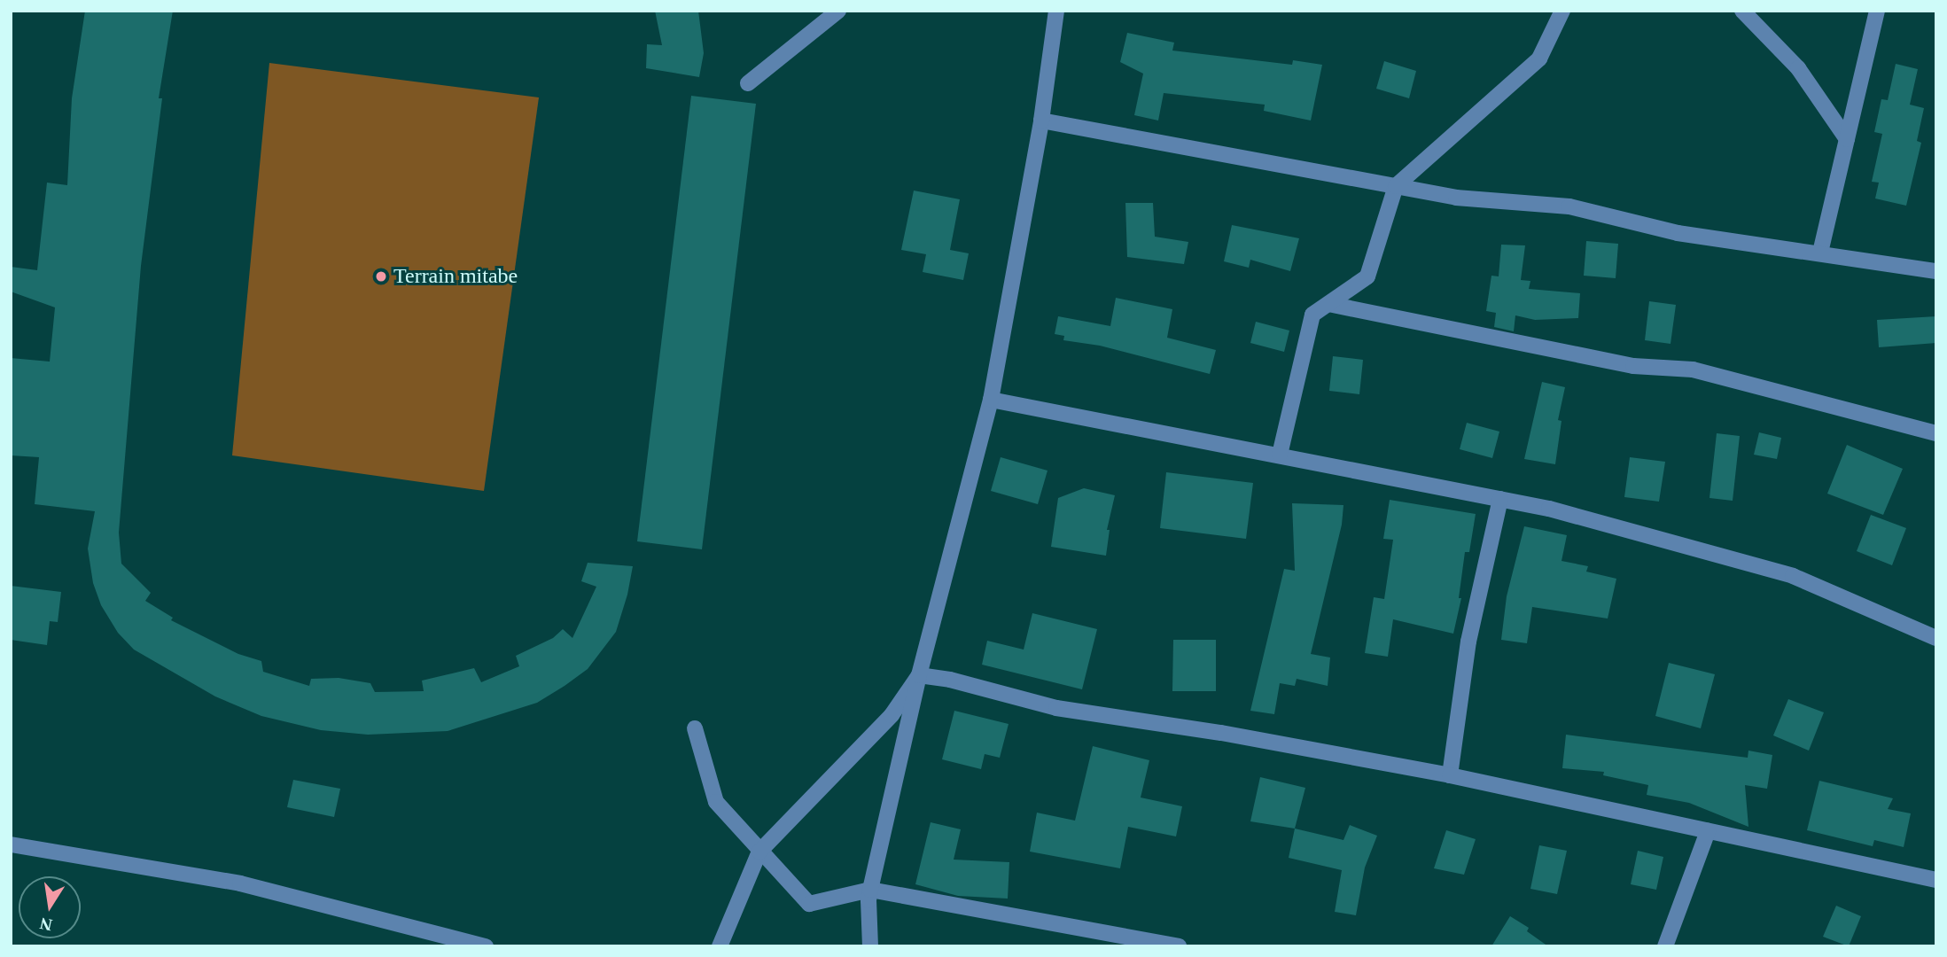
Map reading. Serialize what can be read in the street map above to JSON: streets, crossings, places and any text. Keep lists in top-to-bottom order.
{
  "places": ["Terrain mitabe"],
  "north": "bottom"
}
